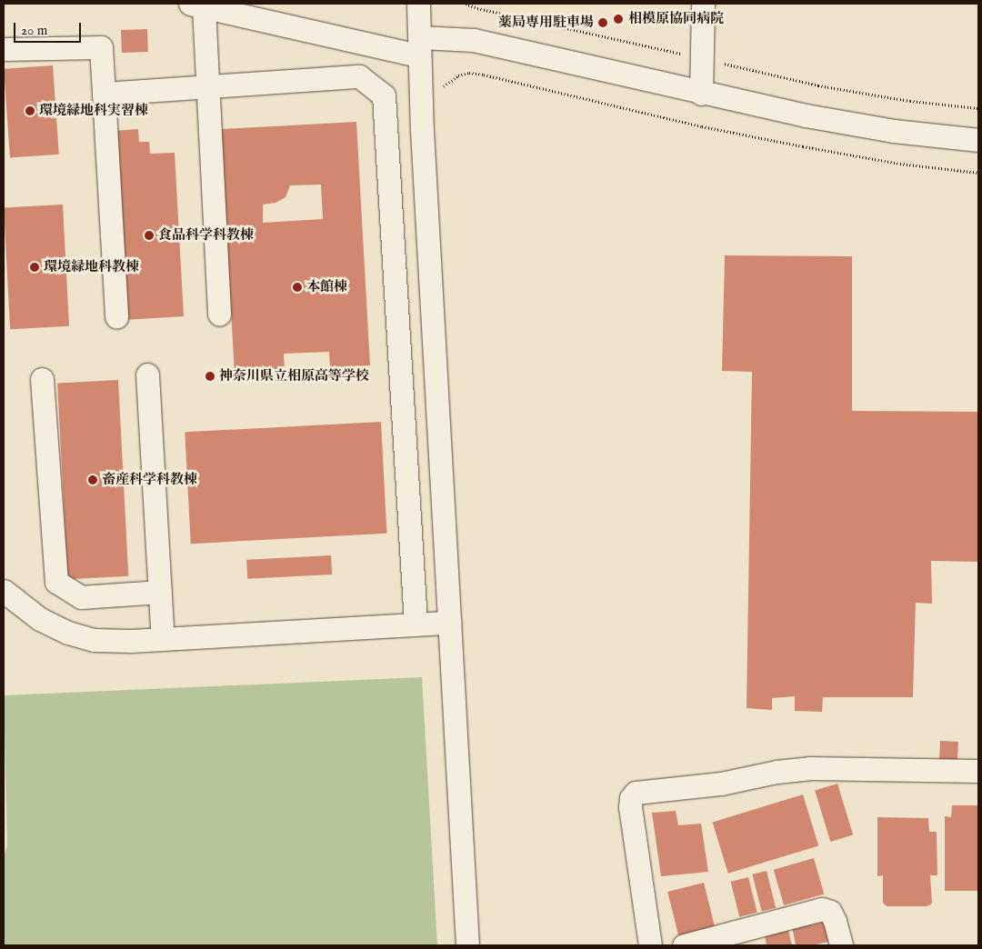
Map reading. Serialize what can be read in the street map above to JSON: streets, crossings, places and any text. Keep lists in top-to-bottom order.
{
  "places": [
    "相模原協同病院",
    "薬局専用駐車場",
    "環境緑地科実習棟",
    "食品科学科教棟",
    "環境緑地科教棟",
    "本館棟",
    "神奈川県立相原高等学校",
    "畜産科学科教棟"
  ],
  "scale_bar": "20 m"
}
